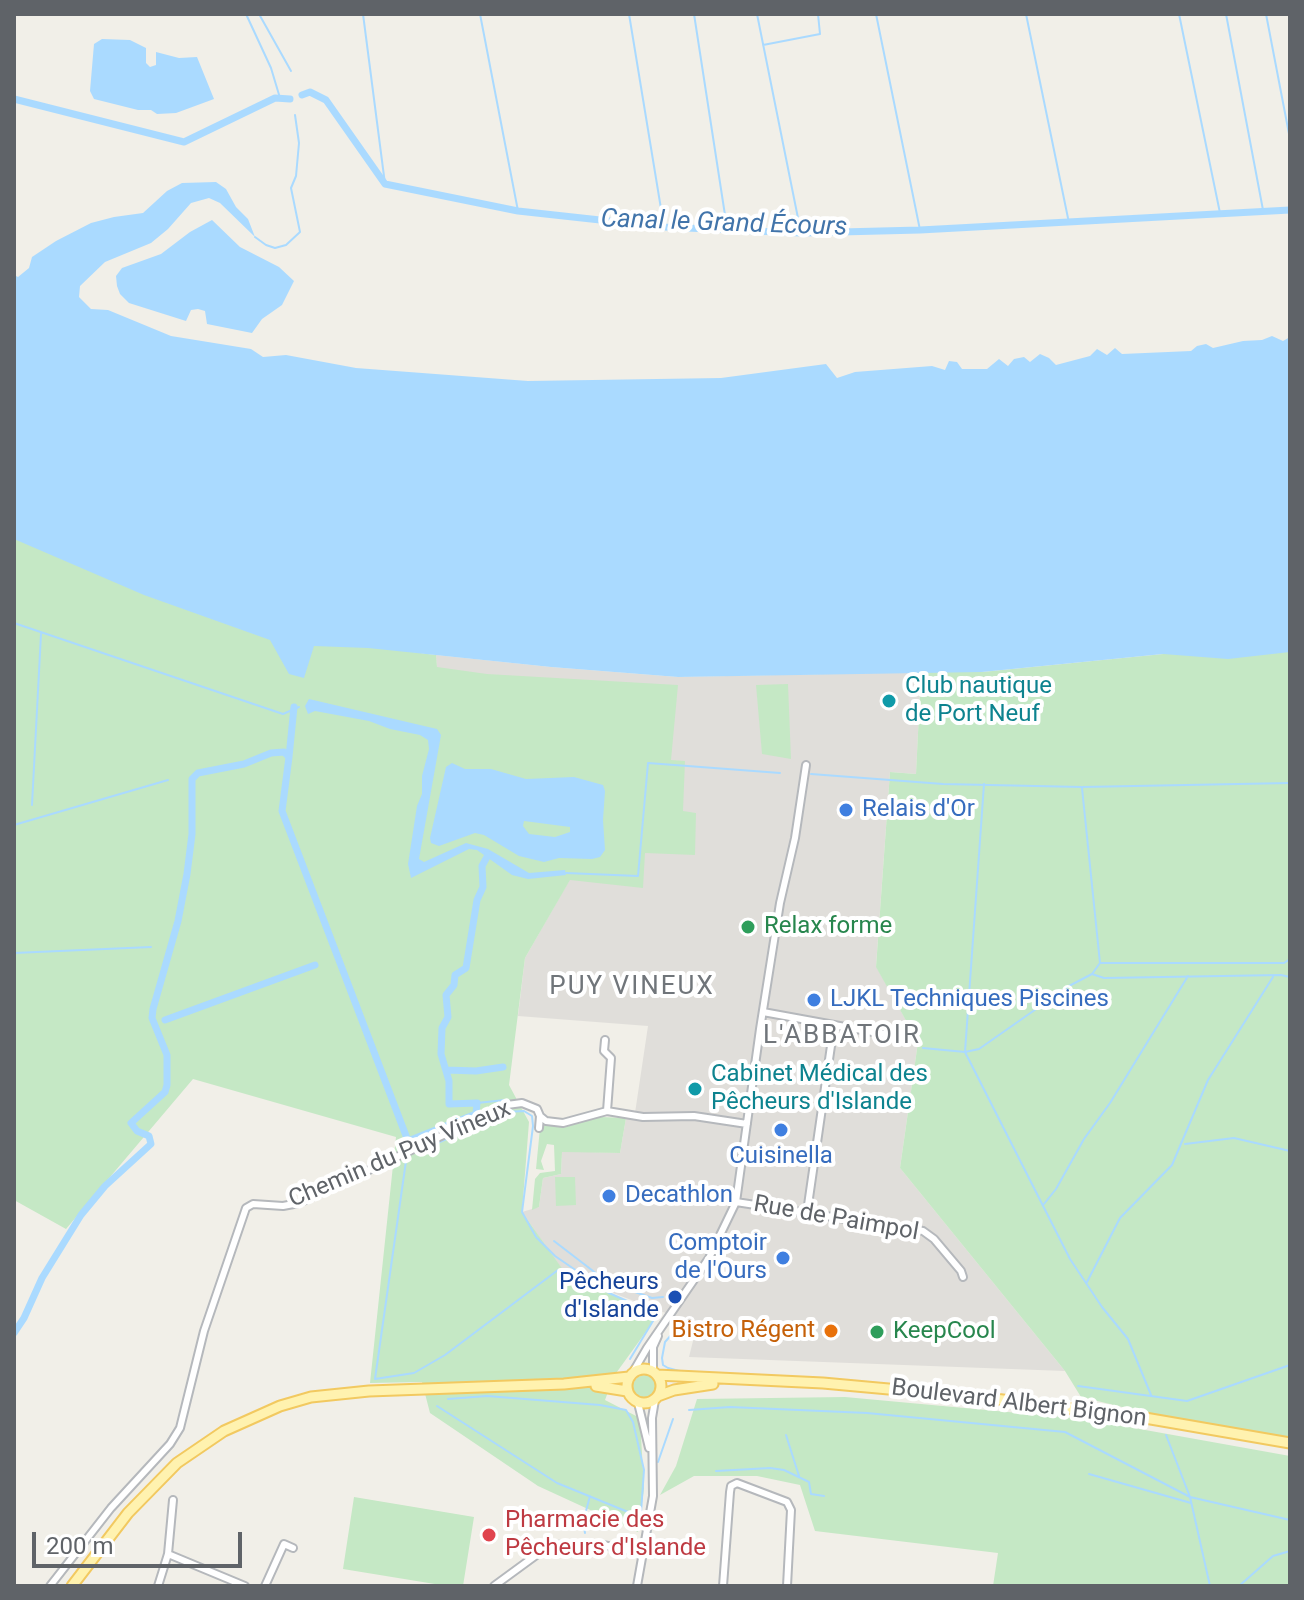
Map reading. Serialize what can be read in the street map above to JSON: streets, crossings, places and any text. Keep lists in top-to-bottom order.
{
  "streets": {
    "main road": ["Boulevard Albert Bignon"],
    "street": ["Chemin du Puy Vineux", "Rue de Paimpol"]
  },
  "districts": ["PUY VINEUX", "L'ABBATOIR"],
  "water": ["Canal le Grand Écours"],
  "places": [
    "Club nautique de Port Neuf",
    "Relais d'Or",
    "Relax forme",
    "LJKL Techniques Piscines",
    "Cabinet Médical des Pêcheurs d'Islande",
    "Cuisinella",
    "Decathlon",
    "Comptoir de l'Ours",
    "Pêcheurs d'Islande",
    "Bistro Régent",
    "KeepCool",
    "Pharmacie des Pêcheurs d'Islande"
  ],
  "scale_bar": "200 m"
}
